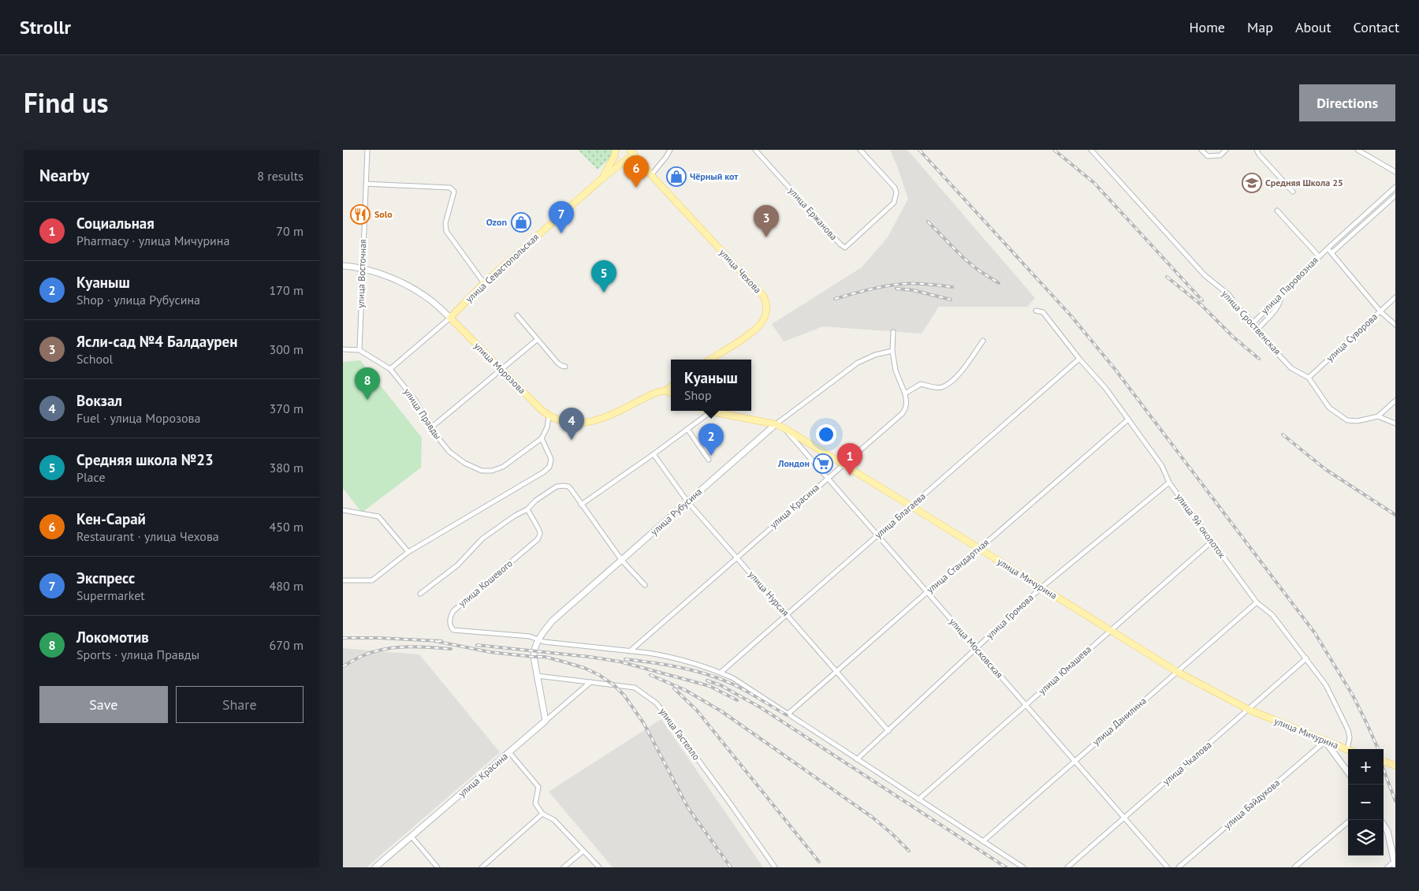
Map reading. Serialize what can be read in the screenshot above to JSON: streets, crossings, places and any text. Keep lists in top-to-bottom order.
{
  "streets": {
    "main road": [
      "улица Севастопольская",
      "улица Чехова",
      "улица Морозова",
      "улица Мичурина"
    ],
    "street": [
      "улица Ержанова",
      "улица Восточная",
      "улица Паровозная",
      "улица Сроственская",
      "улица Суворова",
      "улица Правды",
      "улица Красина",
      "улица Рубусина",
      "улица Благаева",
      "улица 9й околоток",
      "улица Стандартная",
      "улица Кошевого",
      "улица Нурсая",
      "улица Громова",
      "улица Московская",
      "улица Юмашева",
      "улица Данилина",
      "улица Гастелло",
      "улица Чкалова",
      "улица Байдукова"
    ]
  },
  "crossings": [
    ["улица Севастопольская", "улица Чехова"],
    ["улица Севастопольская", "улица Морозова"],
    ["улица Севастопольская", "улица Правды"],
    ["улица Восточная", "улица Морозова"],
    ["улица Восточная", "улица Правды"],
    ["улица Паровозная", "улица Сроственская"],
    ["улица Сроственская", "улица Суворова"],
    ["улица Красина", "улица Рубусина"],
    ["улица Красина", "улица Мичурина"],
    ["улица Красина", "улица Нурсая"],
    ["улица Красина", "улица Московская"],
    ["улица Красина", "улица Гастелло"],
    ["улица Рубусина", "улица Мичурина"],
    ["улица Рубусина", "улица Кошевого"],
    ["улица Рубусина", "улица Нурсая"],
    ["улица Рубусина", "улица Гастелло"],
    ["улица Благаева", "улица 9й околоток"],
    ["улица Благаева", "улица Мичурина"],
    ["улица Благаева", "улица Нурсая"],
    ["улица Благаева", "улица Московская"],
    ["улица 9й околоток", "улица Стандартная"],
    ["улица 9й околоток", "улица Мичурина"],
    ["улица 9й околоток", "улица Громова"],
    ["улица 9й околоток", "улица Юмашева"],
    ["улица 9й околоток", "улица Данилина"],
    ["улица 9й околоток", "улица Чкалова"],
    ["улица Стандартная", "улица Мичурина"],
    ["улица Стандартная", "улица Нурсая"],
    ["улица Стандартная", "улица Московская"],
    ["улица Мичурина", "улица Громова"],
    ["улица Мичурина", "улица Московская"],
    ["улица Мичурина", "улица Юмашева"],
    ["улица Мичурина", "улица Данилина"],
    ["улица Мичурина", "улица Чкалова"],
    ["улица Мичурина", "улица Байдукова"],
    ["улица Нурсая", "улица Громова"],
    ["улица Громова", "улица Московская"],
    ["улица Московская", "улица Юмашева"],
    ["улица Московская", "улица Данилина"],
    ["улица Московская", "улица Чкалова"]
  ],
  "places": {
    "shop": ["Чёрный кот", "Ozon"],
    "school or university": ["Средняя Школа 25"],
    "restaurant": ["Solo"],
    "supermarket": ["Лондон"]
  },
  "page": {
    "header": "Strollr",
    "nav": [
      "Home",
      "Map",
      "About",
      "Contact"
    ],
    "title": "Find us",
    "buttons": [
      "Directions",
      ["Save", "Share"]
    ],
    "heading": ["Nearby", "8 results"],
    "pins": [
      "6",
      "7",
      "3",
      "5",
      "8",
      "4",
      "2",
      "1"
    ],
    "list": [
      {
        "mark": "1",
        "name": "Социальная",
        "note": "Pharmacy · улица Мичурина",
        "value": "70 m"
      },
      {
        "mark": "2",
        "name": "Куаныш",
        "note": "Shop · улица Рубусина",
        "value": "170 m"
      },
      {
        "mark": "3",
        "name": "Ясли-сад №4 Балдаурен",
        "note": "School",
        "value": "300 m"
      },
      {
        "mark": "4",
        "name": "Вокзал",
        "note": "Fuel · улица Морозова",
        "value": "370 m"
      },
      {
        "mark": "5",
        "name": "Средняя школа №23",
        "note": "Place",
        "value": "380 m"
      },
      {
        "mark": "6",
        "name": "Кен-Сарай",
        "note": "Restaurant · улица Чехова",
        "value": "450 m"
      },
      {
        "mark": "7",
        "name": "Экспресс",
        "note": "Supermarket",
        "value": "480 m"
      },
      {
        "mark": "8",
        "name": "Локомотив",
        "note": "Sports · улица Правды",
        "value": "670 m"
      }
    ],
    "popup": ["Куаныш", "Shop"],
    "map_buttons": ["+", "−"]
  }
}
